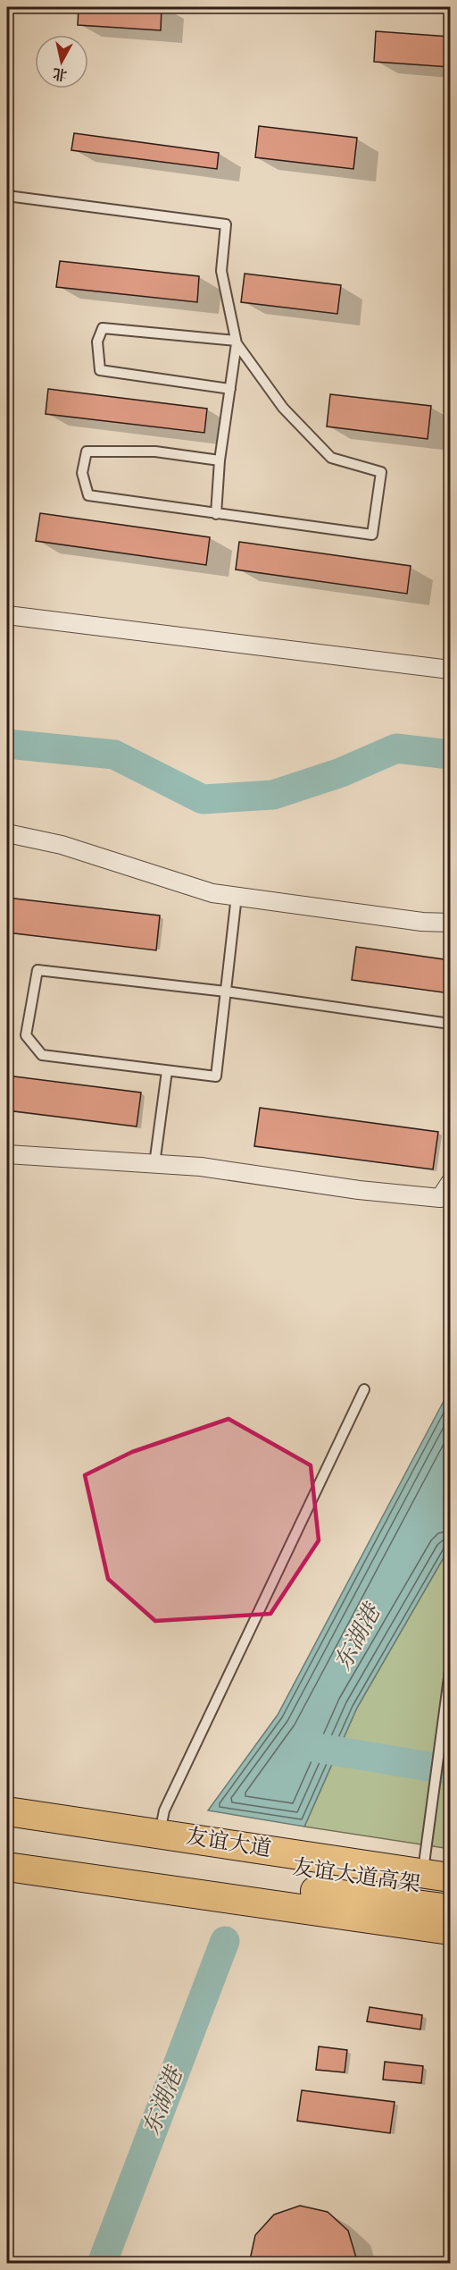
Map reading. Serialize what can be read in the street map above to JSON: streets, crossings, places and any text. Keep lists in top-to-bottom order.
{
  "streets": {
    "main road": ["友谊大道", "友谊大道高架"]
  },
  "water": ["东湖港"],
  "north": "bottom"
}
